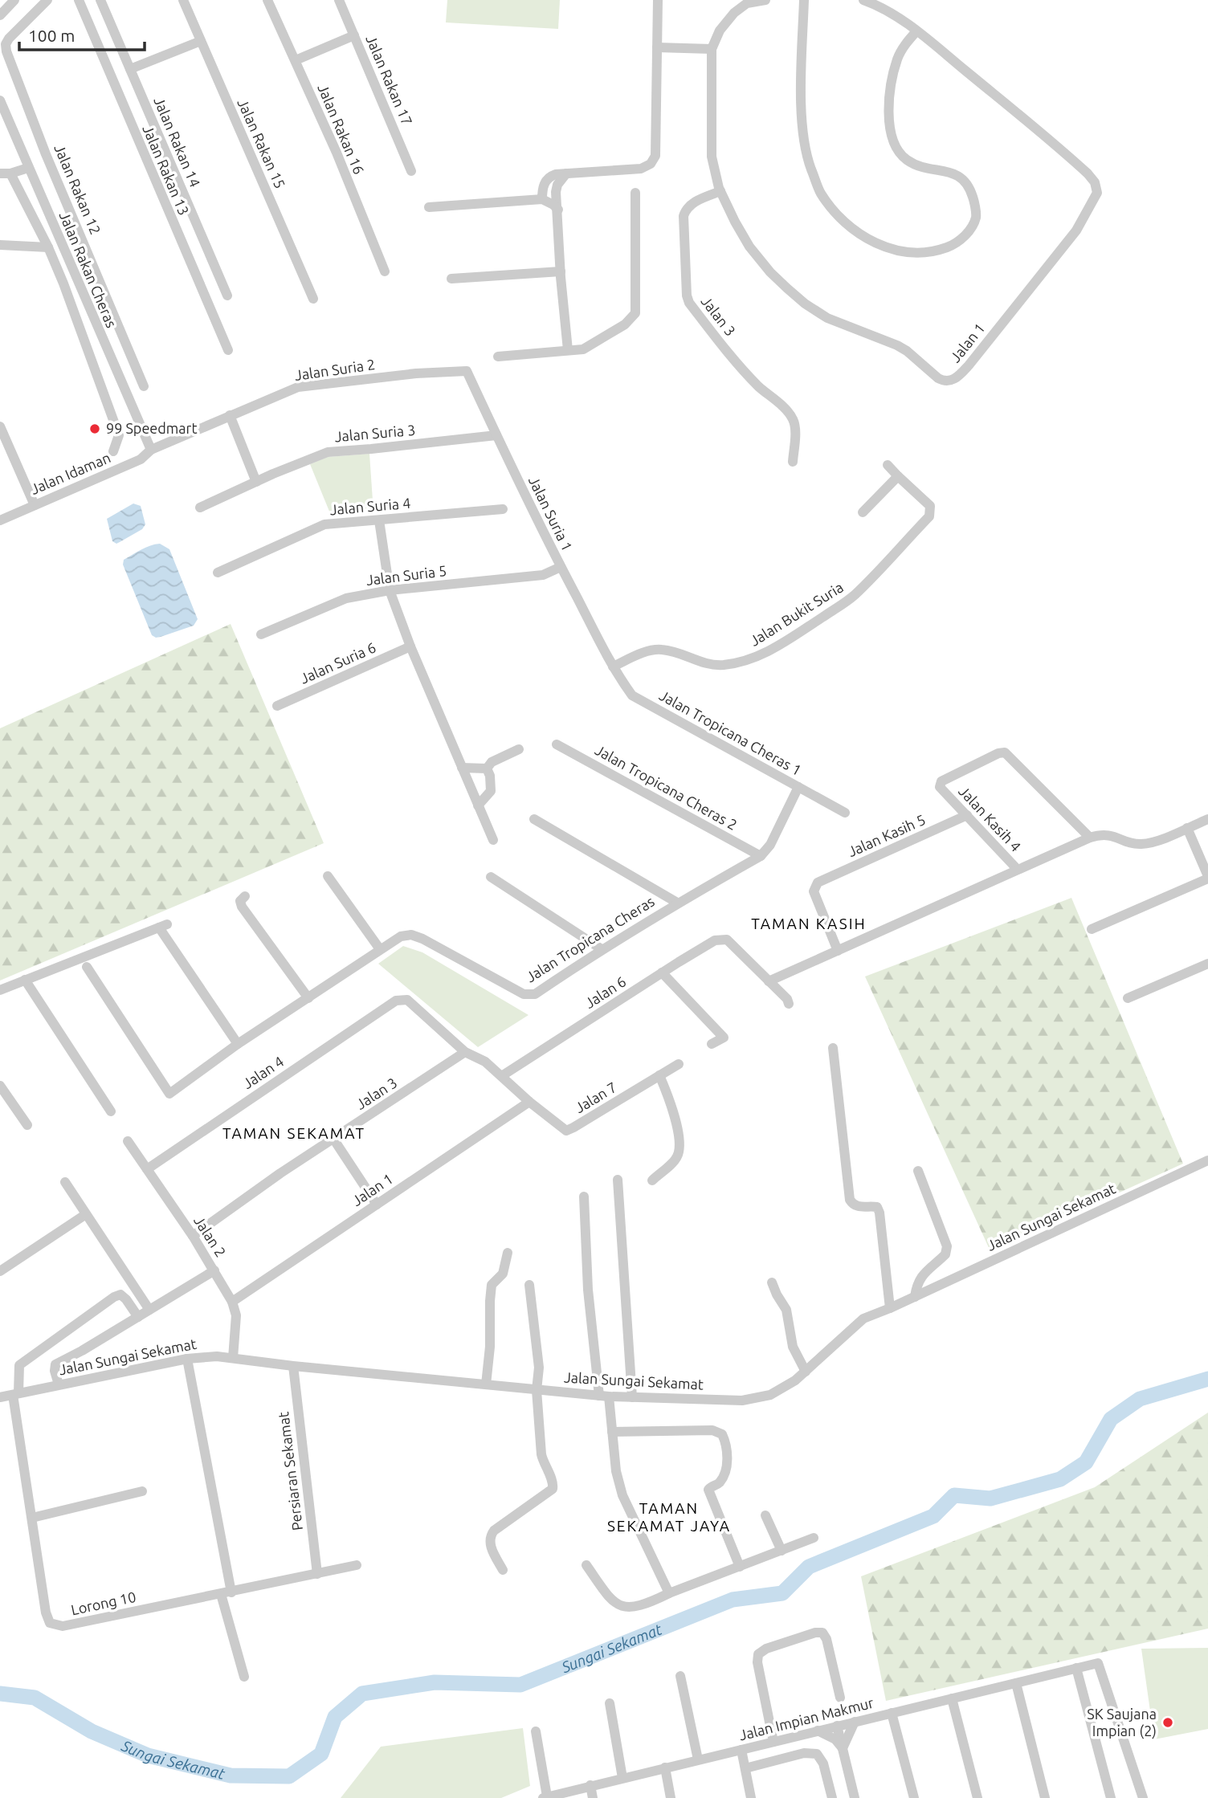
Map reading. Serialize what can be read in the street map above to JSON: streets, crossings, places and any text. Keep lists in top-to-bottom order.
{
  "streets": {
    "street": [
      "Jalan Rakan 17",
      "Jalan Rakan 16",
      "Jalan Rakan 14",
      "Jalan Rakan 15",
      "Jalan Rakan 13",
      "Jalan Rakan 12",
      "Jalan Rakan Cheras",
      "Jalan 3",
      "Jalan 1",
      "Jalan Suria 2",
      "Jalan Suria 3",
      "Jalan Idaman",
      "Jalan Suria 4",
      "Jalan Suria 1",
      "Jalan Suria 5",
      "Jalan Bukit Suria",
      "Jalan Suria 6",
      "Jalan Tropicana Cheras 1",
      "Jalan Tropicana Cheras 2",
      "Jalan Kasih 4",
      "Jalan Kasih 5",
      "Jalan Tropicana Cheras",
      "Jalan 6",
      "Jalan 4",
      "Jalan 7",
      "Jalan Sungai Sekamat",
      "Jalan 2",
      "Persiaran Sekamat",
      "Lorong 10",
      "Jalan Impian Makmur"
    ]
  },
  "crossings": [
    ["Jalan Rakan Cheras", "Jalan Suria 2"],
    ["Jalan Rakan Cheras", "Jalan Idaman"],
    ["Jalan 3", "Jalan 1"],
    ["Jalan 3", "Jalan 4"],
    ["Jalan 3", "Jalan 2"],
    ["Jalan 1", "Jalan 7"],
    ["Jalan 1", "Jalan 2"],
    ["Jalan Suria 2", "Jalan Idaman"],
    ["Jalan Suria 2", "Jalan Suria 1"],
    ["Jalan Suria 3", "Jalan Suria 1"],
    ["Jalan Suria 1", "Jalan Suria 5"],
    ["Jalan Suria 1", "Jalan Bukit Suria"],
    ["Jalan Suria 1", "Jalan Tropicana Cheras 1"],
    ["Jalan Bukit Suria", "Jalan Tropicana Cheras 1"],
    ["Jalan Tropicana Cheras 1", "Jalan Tropicana Cheras"],
    ["Jalan Tropicana Cheras 2", "Jalan Tropicana Cheras"],
    ["Jalan Kasih 4", "Jalan Kasih 5"],
    ["Jalan 4", "Jalan 2"],
    ["Jalan Sungai Sekamat", "Jalan 2"],
    ["Jalan Sungai Sekamat", "Persiaran Sekamat"],
    ["Jalan Sungai Sekamat", "Lorong 10"],
    ["Persiaran Sekamat", "Lorong 10"]
  ],
  "districts": ["TAMAN KASIH", "TAMAN SEKAMAT", "TAMAN SEKAMAT JAYA"],
  "water": ["Sungai Sekamat"],
  "places": ["99 Speedmart", "SK Saujana Impian (2)"],
  "scale_bar": "100 m"
}
